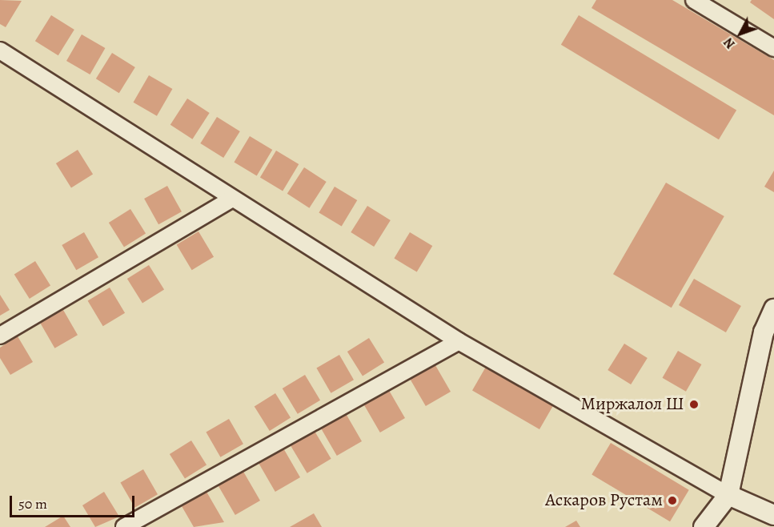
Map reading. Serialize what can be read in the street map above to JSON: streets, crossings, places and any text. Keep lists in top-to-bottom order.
{
  "places": ["Миржалол Ш", "Аскаров Рустам"],
  "scale_bar": "50 m",
  "north": "bottom left"
}
